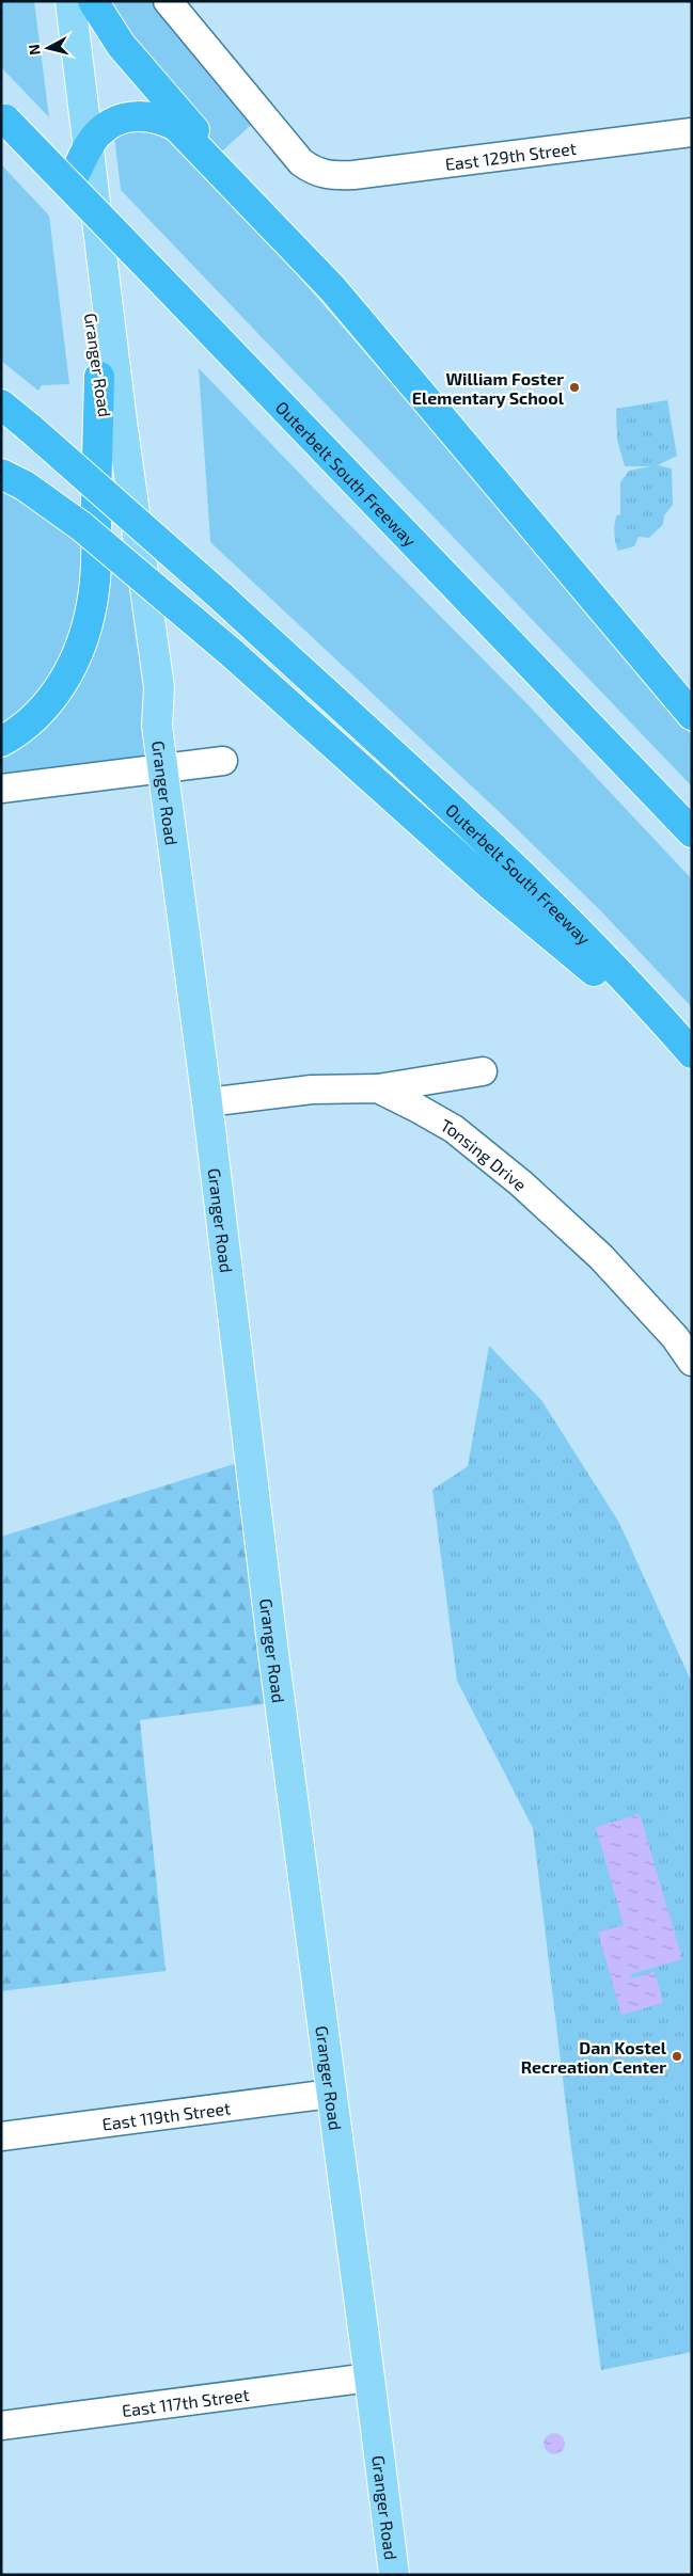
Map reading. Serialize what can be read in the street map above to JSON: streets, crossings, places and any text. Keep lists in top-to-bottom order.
{
  "streets": {
    "highway": ["Outerbelt South Freeway"],
    "main road": ["Granger Road"],
    "street": [
      "East 129th Street",
      "Tonsing Drive",
      "East 119th Street",
      "East 117th Street"
    ]
  },
  "crossings": [
    ["Granger Road", "Tonsing Drive"],
    ["Granger Road", "East 119th Street"],
    ["Granger Road", "East 117th Street"]
  ],
  "places": ["William Foster Elementary School", "Dan Kostel Recreation Center"],
  "north": "left"
}
